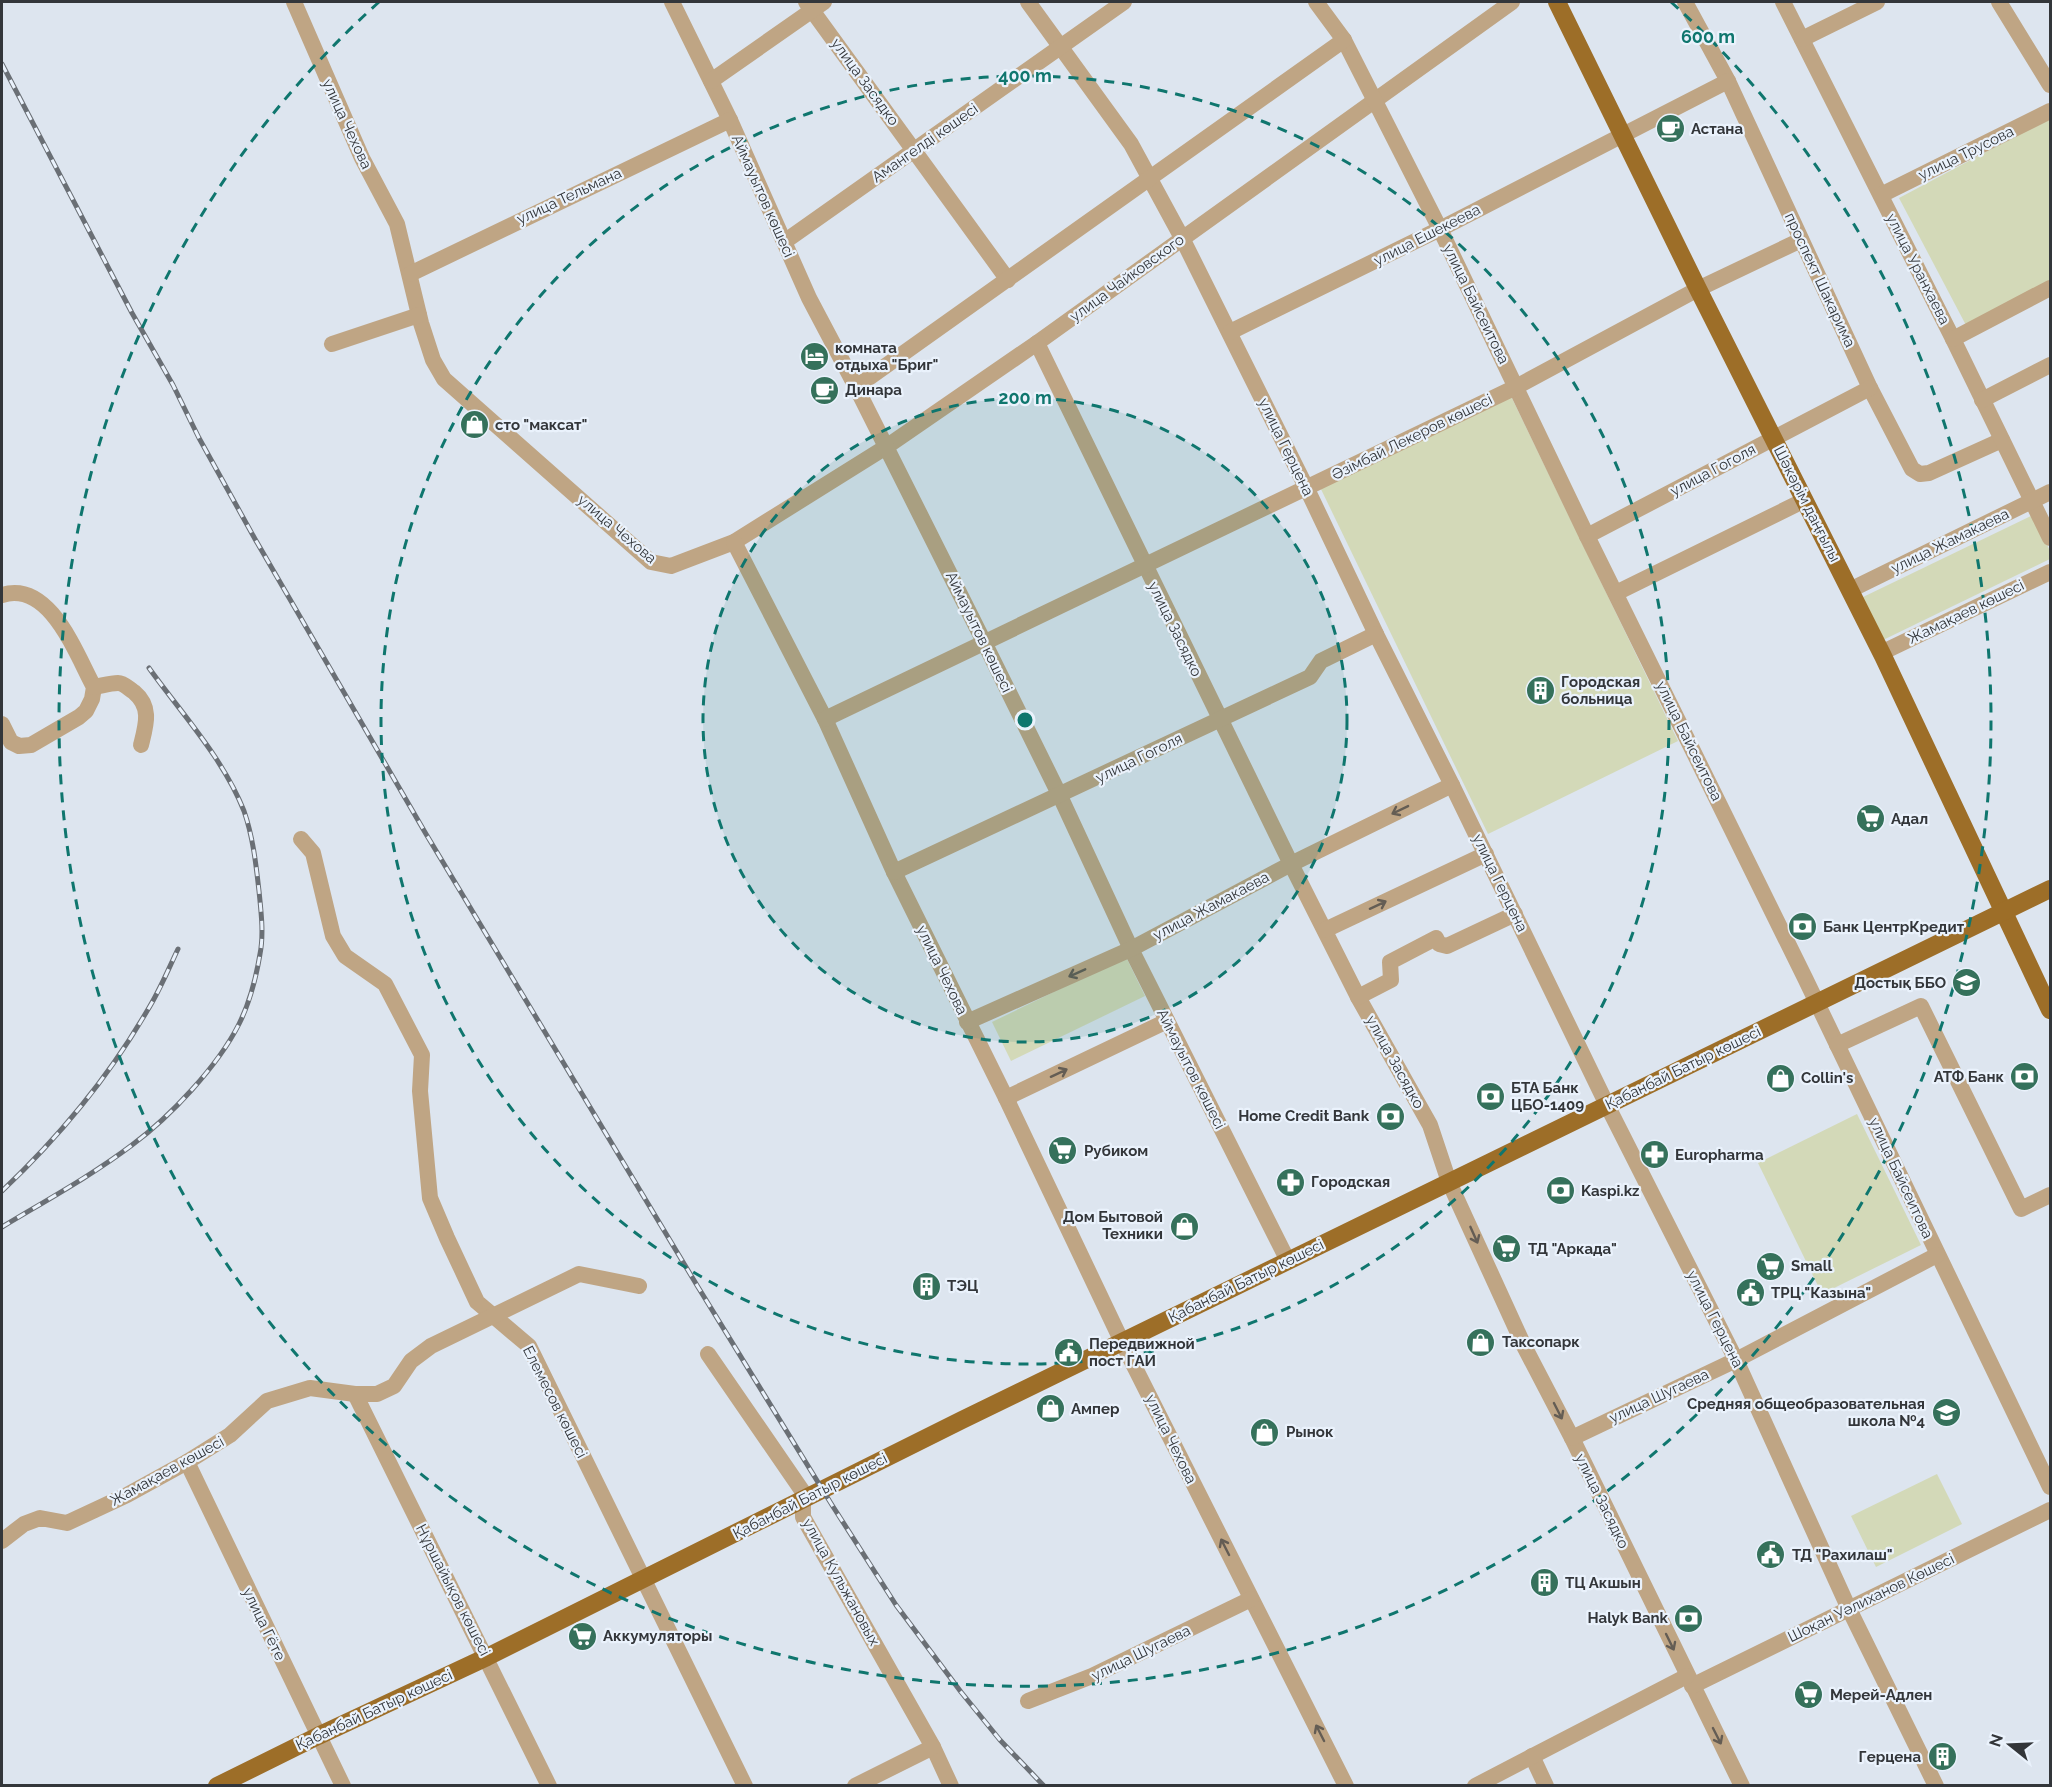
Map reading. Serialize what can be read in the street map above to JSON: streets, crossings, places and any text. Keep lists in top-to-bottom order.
{
  "streets": {
    "main road": ["Шәкәрім даңғылы", "Қабанбай Батыр көшесі"],
    "street": [
      "улица Засядко",
      "улица Чехова",
      "Амангелді көшесі",
      "улица Трусова",
      "улица Тельмана",
      "Аймауытов көшесі",
      "улица Ешекеева",
      "улица Уранхаева",
      "улица Чайковского",
      "проспект Шакарима",
      "улица Байсеитова",
      "Әзімбай Лекеров көшесі",
      "улица Герцена",
      "улица Гоголя",
      "улица Жамакаева",
      "Жамақаев көшесі",
      "улица Шугаева",
      "Елемесов көшесі",
      "улица Кульжановых",
      "Нұршайықов көшесі",
      "Шоқан Уәлиханов Көшесі",
      "улица Гёте"
    ]
  },
  "crossings": [
    ["улица Засядко", "Амангелді көшесі"],
    ["улица Засядко", "улица Чайковского"],
    ["улица Засядко", "Әзімбай Лекеров көшесі"],
    ["улица Засядко", "улица Гоголя"],
    ["улица Засядко", "улица Жамакаева"],
    ["улица Засядко", "Қабанбай Батыр көшесі"],
    ["улица Засядко", "улица Шугаева"],
    ["улица Засядко", "Шоқан Уәлиханов Көшесі"],
    ["улица Чехова", "улица Тельмана"],
    ["улица Чехова", "улица Чайковского"],
    ["улица Чехова", "Әзімбай Лекеров көшесі"],
    ["улица Чехова", "улица Гоголя"],
    ["улица Чехова", "улица Жамакаева"],
    ["улица Чехова", "Қабанбай Батыр көшесі"],
    ["улица Чехова", "улица Шугаева"],
    ["Амангелді көшесі", "Аймауытов көшесі"],
    ["Амангелді көшесі", "улица Герцена"],
    ["улица Трусова", "улица Уранхаева"],
    ["улица Тельмана", "Аймауытов көшесі"],
    ["Аймауытов көшесі", "улица Чайковского"],
    ["Аймауытов көшесі", "Әзімбай Лекеров көшесі"],
    ["Аймауытов көшесі", "улица Гоголя"],
    ["Аймауытов көшесі", "улица Жамакаева"],
    ["Аймауытов көшесі", "Қабанбай Батыр көшесі"],
    ["улица Ешекеева", "проспект Шакарима"],
    ["улица Ешекеева", "улица Байсеитова"],
    ["улица Ешекеева", "улица Герцена"],
    ["улица Ешекеева", "Шәкәрім даңғылы"],
    ["улица Уранхаева", "проспект Шакарима"],
    ["улица Уранхаева", "улица Жамакаева"],
    ["улица Чайковского", "улица Байсеитова"],
    ["улица Чайковского", "улица Герцена"],
    ["проспект Шакарима", "Әзімбай Лекеров көшесі"],
    ["проспект Шакарима", "улица Гоголя"],
    ["улица Байсеитова", "Әзімбай Лекеров көшесі"],
    ["улица Байсеитова", "улица Гоголя"],
    ["улица Байсеитова", "Қабанбай Батыр көшесі"],
    ["улица Байсеитова", "улица Шугаева"],
    ["Әзімбай Лекеров көшесі", "улица Герцена"],
    ["Әзімбай Лекеров көшесі", "Шәкәрім даңғылы"],
    ["улица Герцена", "улица Гоголя"],
    ["улица Герцена", "улица Жамакаева"],
    ["улица Герцена", "Қабанбай Батыр көшесі"],
    ["улица Герцена", "улица Шугаева"],
    ["улица Герцена", "Шоқан Уәлиханов Көшесі"],
    ["улица Гоголя", "Шәкәрім даңғылы"],
    ["Шәкәрім даңғылы", "улица Жамакаева"],
    ["Шәкәрім даңғылы", "Жамақаев көшесі"],
    ["Шәкәрім даңғылы", "Қабанбай Батыр көшесі"],
    ["Жамақаев көшесі", "Елемесов көшесі"],
    ["Жамақаев көшесі", "Нұршайықов көшесі"],
    ["Жамақаев көшесі", "улица Гёте"],
    ["Қабанбай Батыр көшесі", "Елемесов көшесі"],
    ["Қабанбай Батыр көшесі", "улица Кульжановых"],
    ["Қабанбай Батыр көшесі", "Нұршайықов көшесі"],
    ["Қабанбай Батыр көшесі", "улица Гёте"]
  ],
  "places": {
    "cafe": ["Астана", "Динара"],
    "hotel": ["комната отдыха \"Бриг\""],
    "shop": [
      "сто \"максат\"",
      "Collin's",
      "Дом Бытовой Техники",
      "Таксопарк",
      "Ампер",
      "Рынок"
    ],
    "building": [
      "Городская больница",
      "ТЭЦ",
      "ТЦ Акшын",
      "Герцена"
    ],
    "supermarket": [
      "Адал",
      "Рубиком",
      "ТД \"Аркада\"",
      "Small",
      "Аккумуляторы",
      "Мерей-Адлен"
    ],
    "bank": [
      "Банк ЦентрКредит",
      "АТФ Банк",
      "БТА Банк ЦБО-1409",
      "Home Credit Bank",
      "Kaspi.kz",
      "Halyk Bank"
    ],
    "school or university": ["Достық ББО", "Средняя общеобразовательная школа №4"],
    "pharmacy": ["Europharma", "Городская"],
    "public building": ["ТРЦ \"Казына\"", "Передвижной пост ГАИ", "ТД \"Рахилаш\""]
  },
  "north": "left",
  "rings": ["600 m", "400 m", "200 m"]
}
